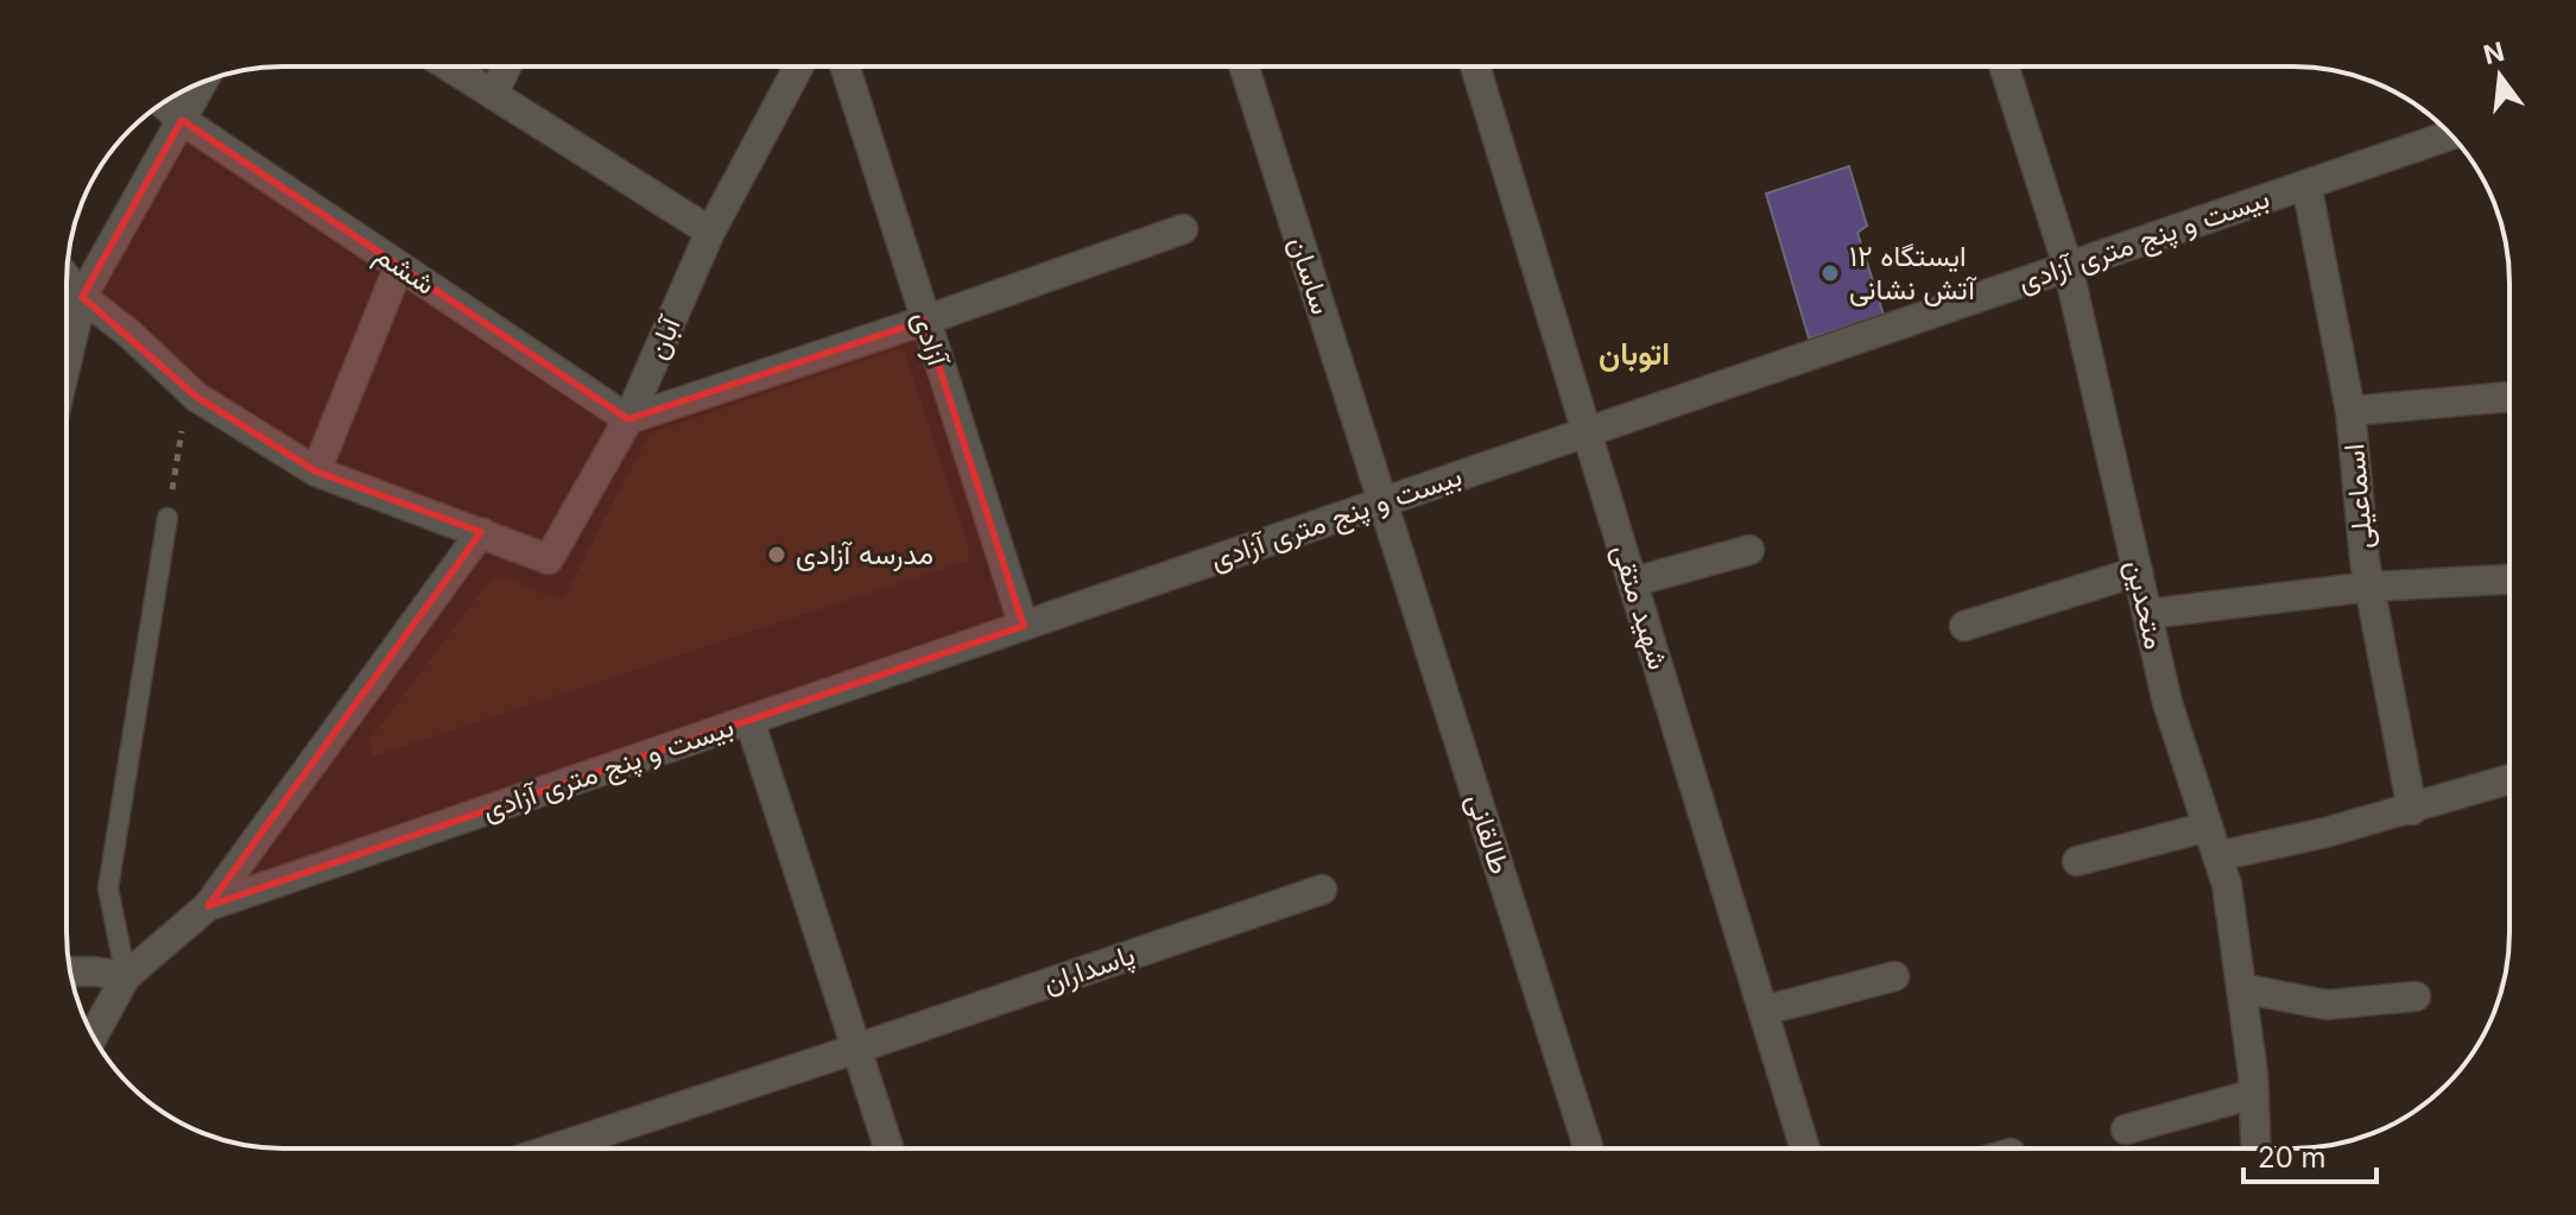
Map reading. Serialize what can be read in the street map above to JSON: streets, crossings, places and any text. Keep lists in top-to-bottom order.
{
  "streets": {
    "street": [
      "بیست و پنج متری آزادی",
      "ششم",
      "ساسان",
      "آبان",
      "آزادی",
      "اسماعیلی",
      "متحدین",
      "شهید متقی",
      "طالقانی",
      "پاسداران"
    ]
  },
  "crossings": [
    ["بیست و پنج متری آزادی", "ساسان"],
    ["بیست و پنج متری آزادی", "آزادی"],
    ["بیست و پنج متری آزادی", "اسماعیلی"],
    ["بیست و پنج متری آزادی", "متحدین"],
    ["بیست و پنج متری آزادی", "شهید متقی"],
    ["بیست و پنج متری آزادی", "طالقانی"],
    ["ششم", "آبان"],
    ["ساسان", "طالقانی"]
  ],
  "districts": ["اتوبان"],
  "places": ["ایستگاه ۱۲ آتش نشانی", "مدرسه آزادی"],
  "scale_bar": "20 m",
  "north": "top"
}
